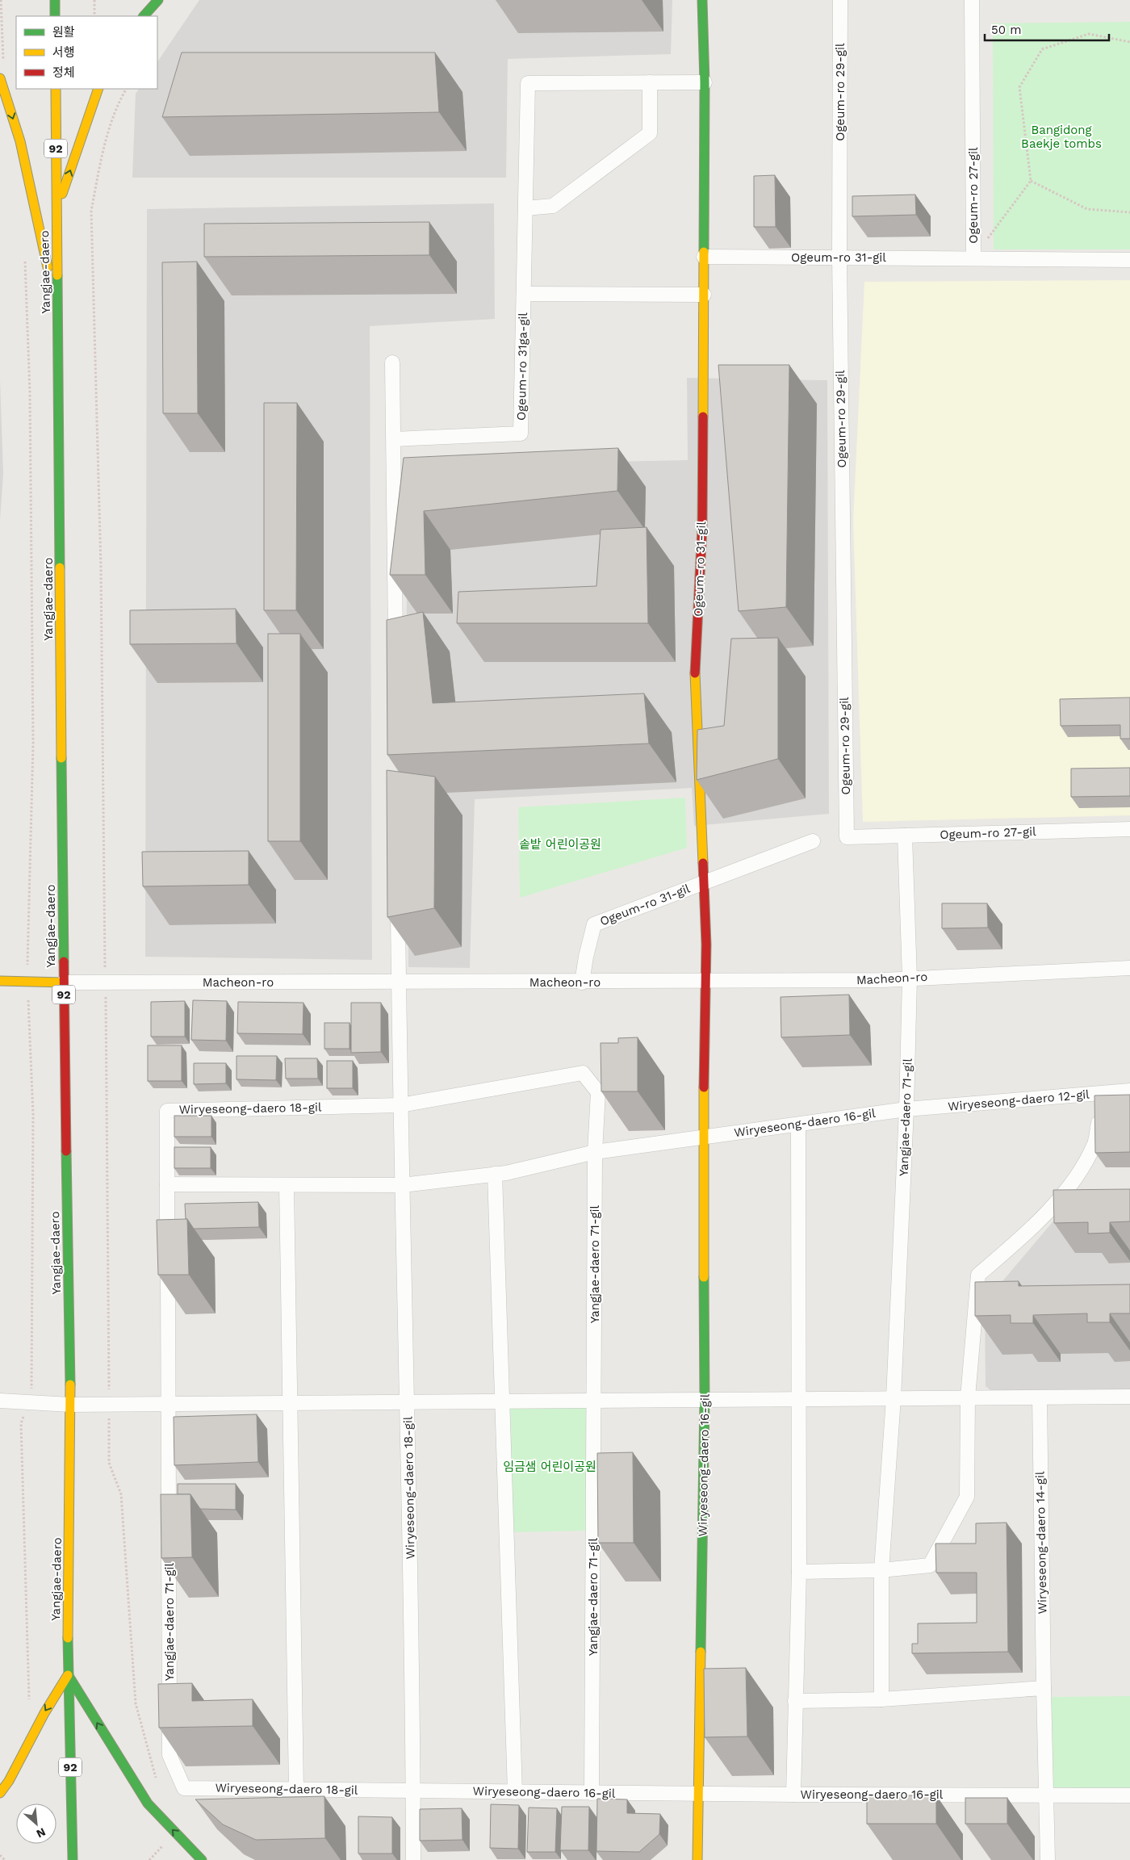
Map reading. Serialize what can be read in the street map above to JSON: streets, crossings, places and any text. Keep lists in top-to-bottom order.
{
  "streets": {
    "main road": [
      "92",
      "Ogeum-ro 31-gil",
      "Yangjae-daero",
      "Macheon-ro",
      "Wiryeseong-daero 16-gil"
    ],
    "street": [
      "Ogeum-ro 29-gil",
      "Ogeum-ro 27-gil",
      "Ogeum-ro 31ga-gil",
      "Wiryeseong-daero 12-gil",
      "Wiryeseong-daero 18-gil",
      "Yangjae-daero 71-gil",
      "Wiryeseong-daero 14-gil"
    ]
  },
  "crossings": [
    ["Ogeum-ro 29-gil", "Ogeum-ro 27-gil"],
    ["Ogeum-ro 29-gil", "Ogeum-ro 31-gil"],
    ["Ogeum-ro 27-gil", "Ogeum-ro 31-gil"],
    ["Ogeum-ro 27-gil", "Yangjae-daero 71-gil"],
    ["Ogeum-ro 31-gil", "Ogeum-ro 31ga-gil"],
    ["Ogeum-ro 31-gil", "Macheon-ro"],
    ["Ogeum-ro 31-gil", "Wiryeseong-daero 16-gil"],
    ["Yangjae-daero", "Macheon-ro"],
    ["Macheon-ro", "Wiryeseong-daero 18-gil"],
    ["Macheon-ro", "Yangjae-daero 71-gil"],
    ["Macheon-ro", "Wiryeseong-daero 16-gil"],
    ["Wiryeseong-daero 12-gil", "Yangjae-daero 71-gil"],
    ["Wiryeseong-daero 12-gil", "Wiryeseong-daero 16-gil"],
    ["Wiryeseong-daero 18-gil", "Yangjae-daero 71-gil"],
    ["Wiryeseong-daero 18-gil", "Wiryeseong-daero 16-gil"],
    ["Yangjae-daero 71-gil", "Wiryeseong-daero 16-gil"],
    ["Wiryeseong-daero 16-gil", "Wiryeseong-daero 14-gil"]
  ],
  "parks": ["Bangidong Baekje tombs", "솥밭 어린이공원", "임금샘 어린이공원"],
  "legend": ["원활", "서행", "정체"],
  "scale_bar": "50 m",
  "north": "bottom right"
}
